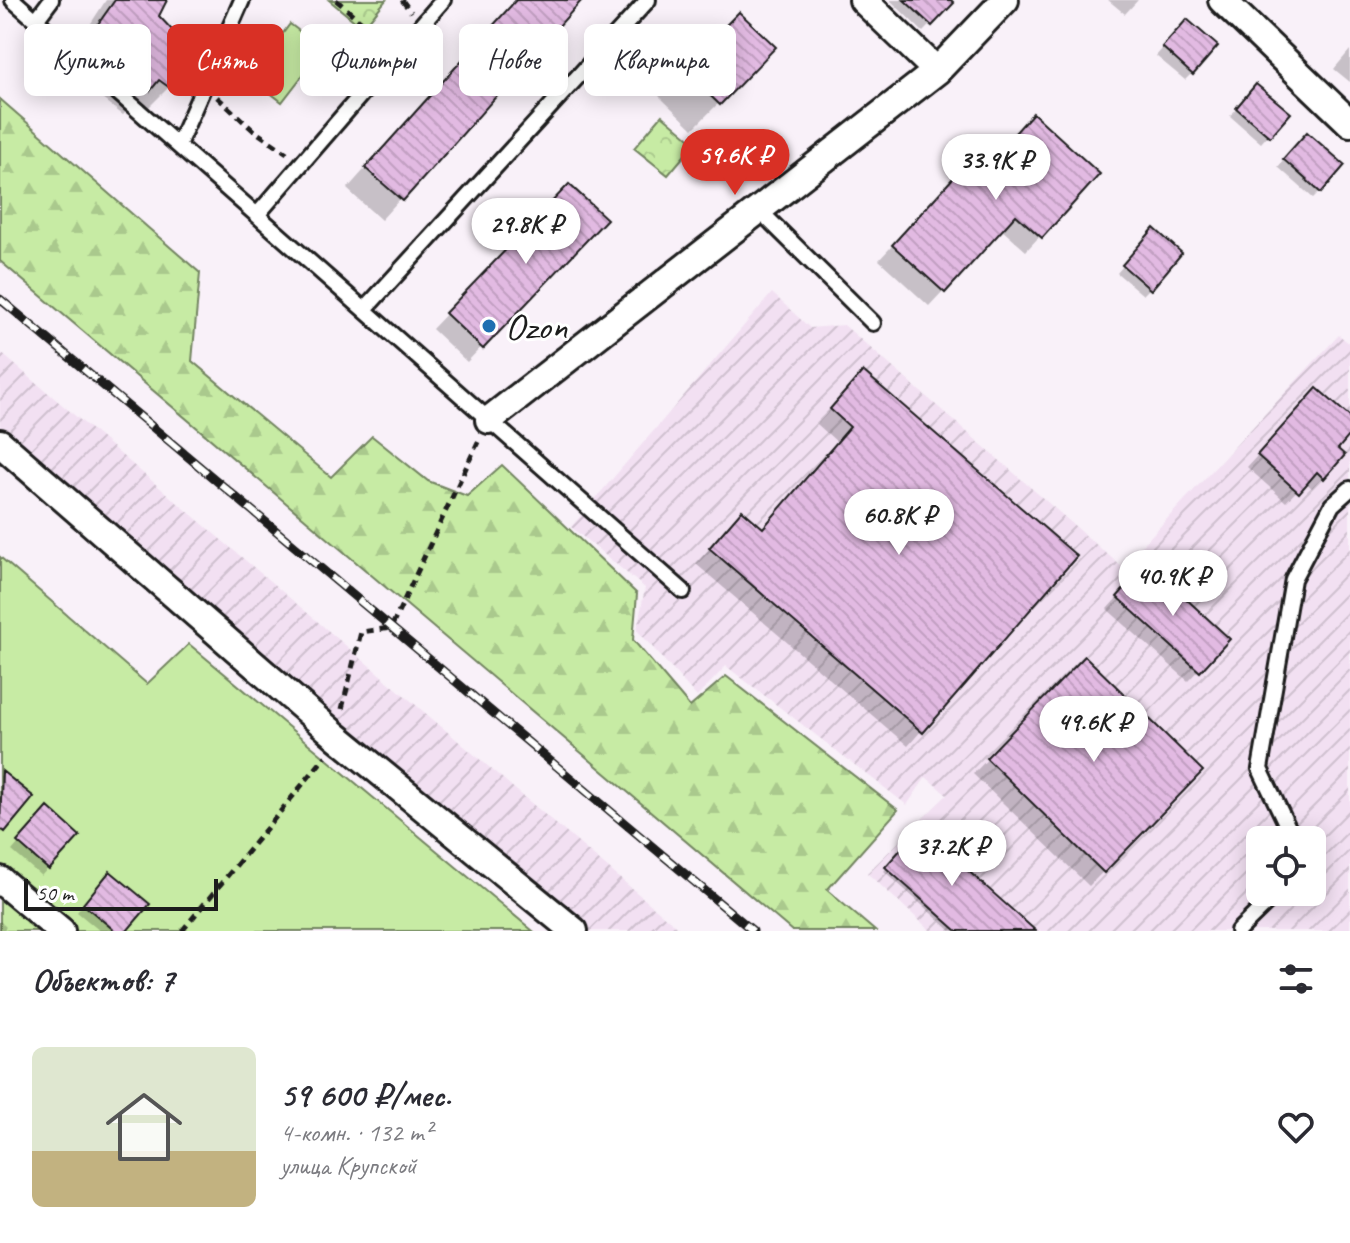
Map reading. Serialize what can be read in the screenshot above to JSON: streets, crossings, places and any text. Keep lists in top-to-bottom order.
{
  "places": ["Ozon"],
  "scale_bar": "50 m",
  "page": {
    "chip": [
      "Купить",
      "Снять",
      "Фильтры",
      "Новое",
      "Квартира"
    ],
    "price": [
      "59.6K ₽",
      "33.9K ₽",
      "29.8K ₽",
      "60.8K ₽",
      "40.9K ₽",
      "49.6K ₽",
      "37.2K ₽"
    ],
    "scale": "50 m",
    "heading": "Объектов: 7",
    "list": [
      {
        "name": "59 600 ₽/мес.",
        "note": "4-комн. · 132 m² · улица Крупской"
      }
    ]
  }
}
